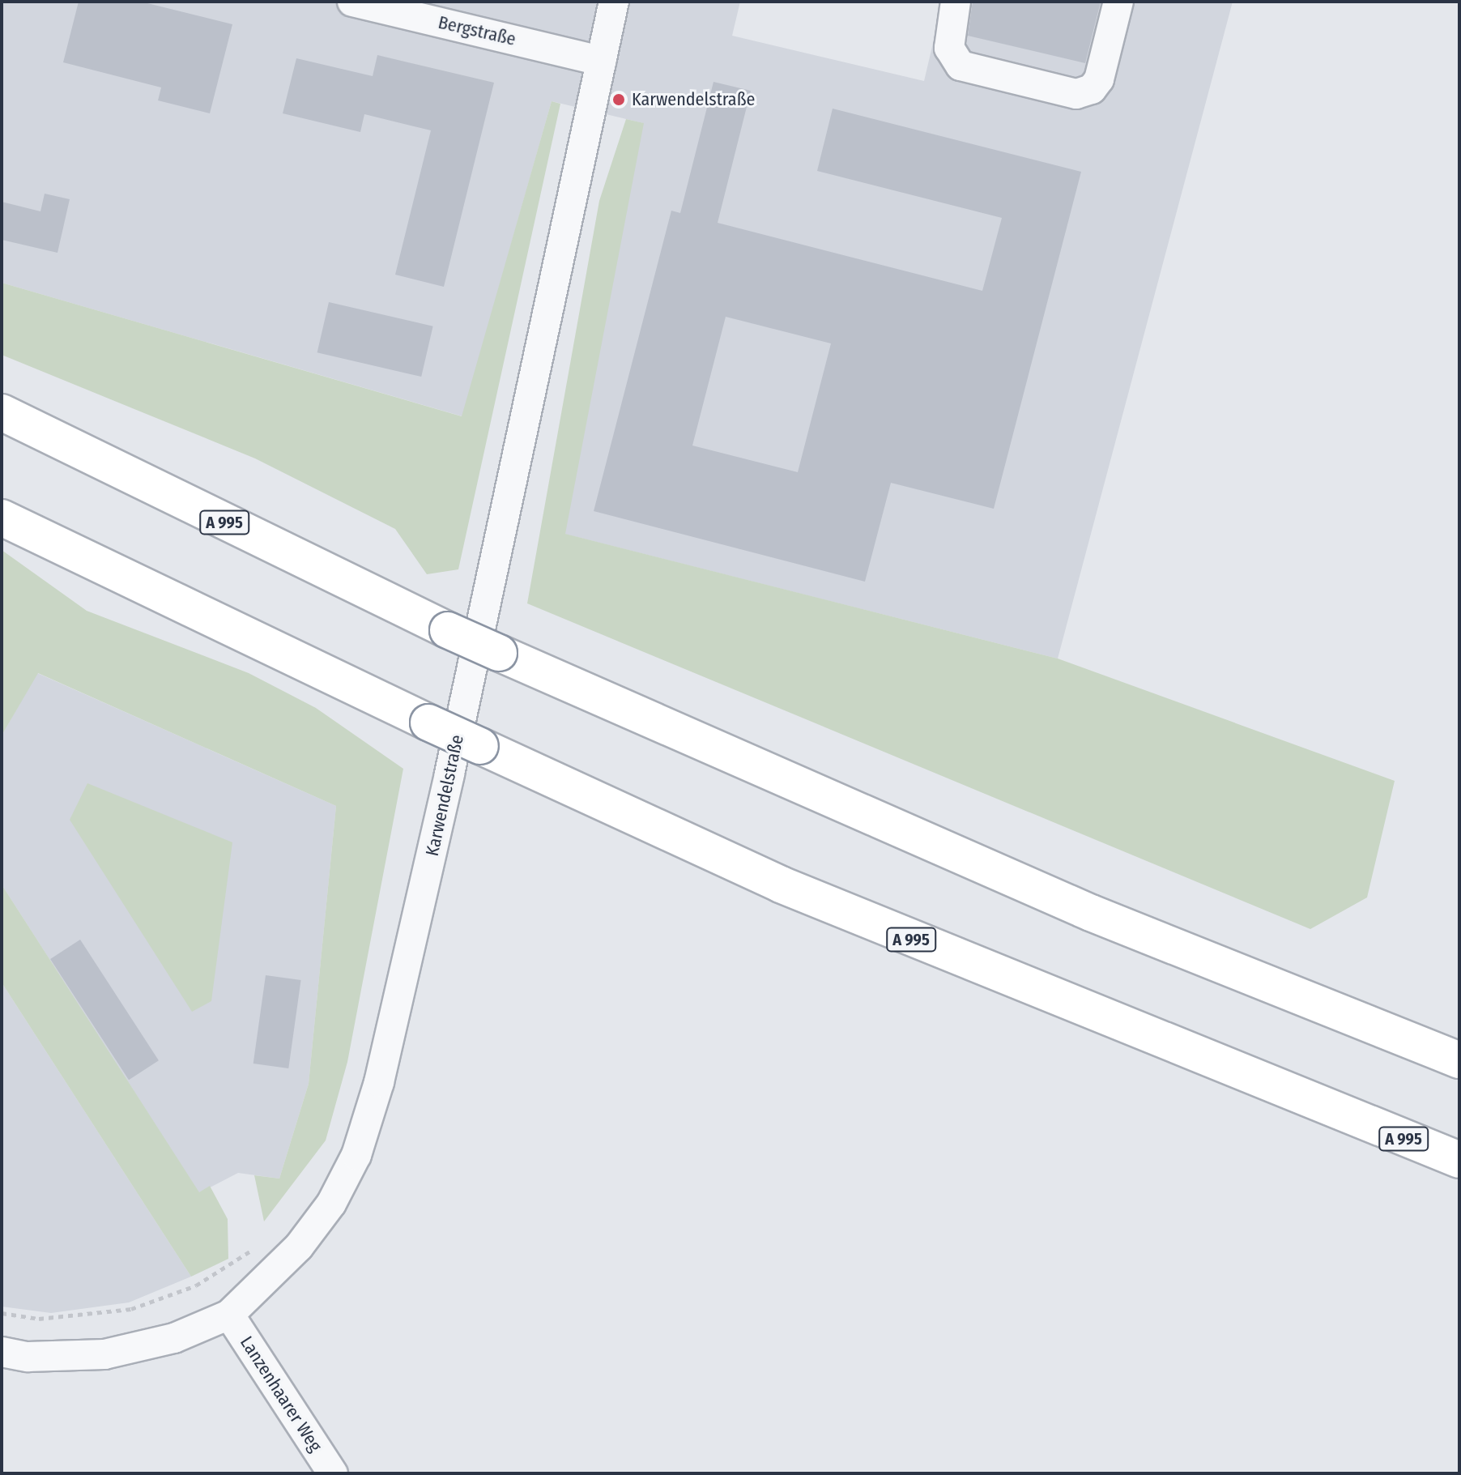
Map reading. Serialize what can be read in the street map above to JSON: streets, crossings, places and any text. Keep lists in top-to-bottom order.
{
  "streets": {
    "highway": ["A 995"],
    "street": ["Bergstraße", "Karwendelstraße", "Lanzenhaarer Weg"]
  },
  "crossings": [
    ["Bergstraße", "Karwendelstraße"],
    ["Karwendelstraße", "Lanzenhaarer Weg"]
  ],
  "places": ["Karwendelstraße"]
}
